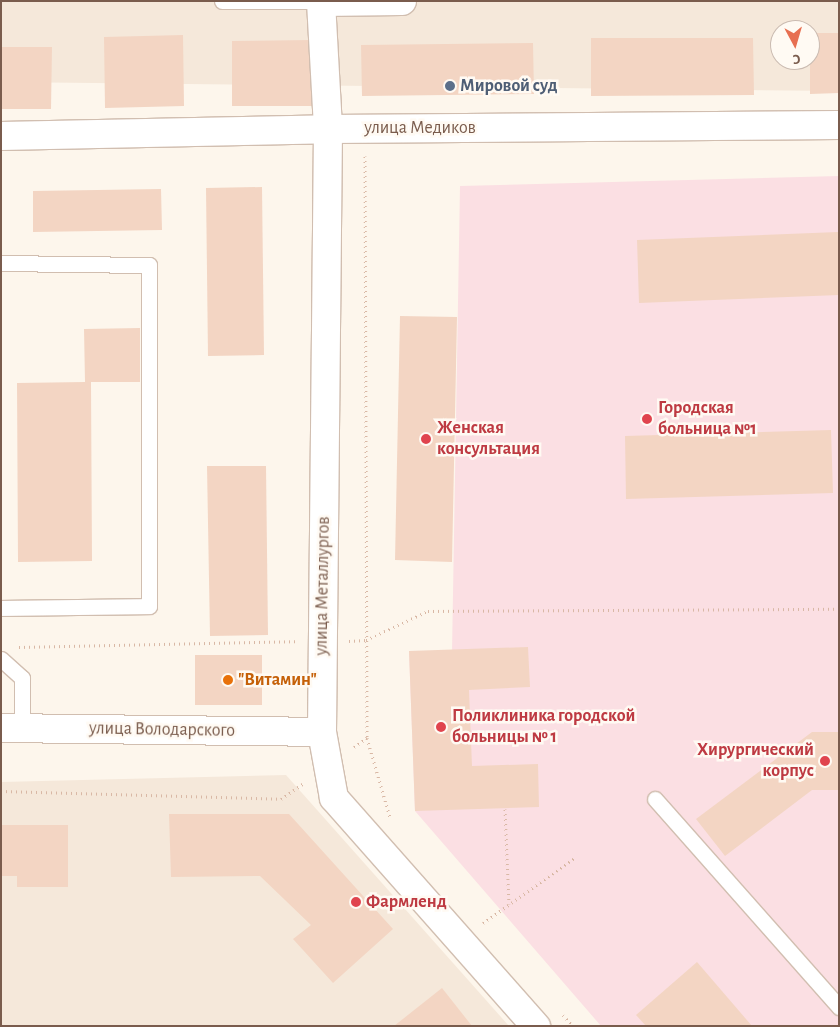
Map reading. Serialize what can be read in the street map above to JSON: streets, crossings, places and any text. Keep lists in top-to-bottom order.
{
  "streets": {
    "street": ["улица Медиков", "улица Металлургов", "улица Володарского"]
  },
  "crossings": [
    ["улица Медиков", "улица Металлургов"],
    ["улица Металлургов", "улица Володарского"]
  ],
  "places": [
    "Мировой суд",
    "Городская больница №1",
    "Женская консультация",
    "\"Витамин\"",
    "Поликлиника городской больницы № 1",
    "Хирургический корпус",
    "Фармленд"
  ],
  "north": "bottom"
}
